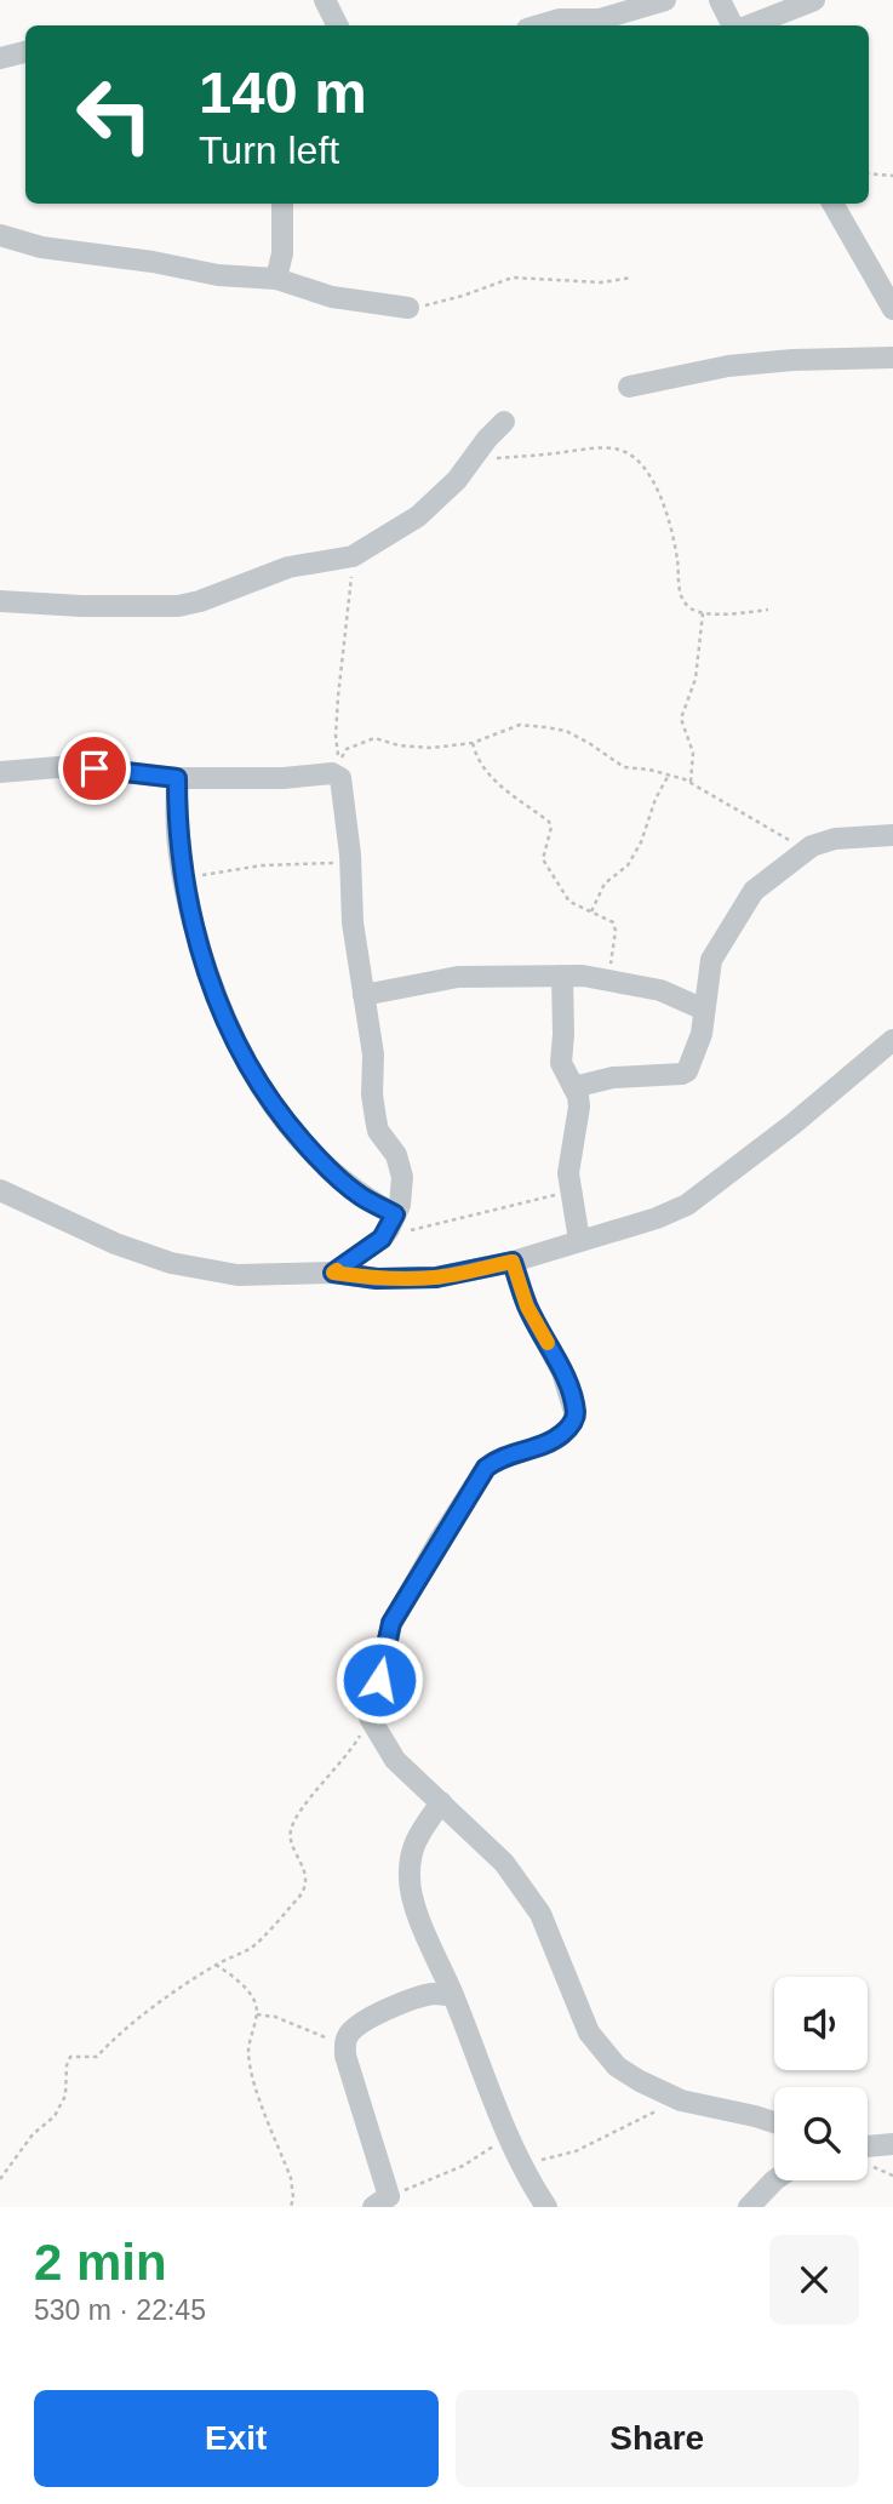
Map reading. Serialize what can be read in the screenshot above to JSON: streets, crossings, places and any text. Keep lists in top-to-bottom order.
{
  "page": {
    "turn": ["140 m", "Turn left"],
    "heading": ["2 min", "530 m · 22:45"],
    "buttons": ["Exit", "Share"]
  }
}
